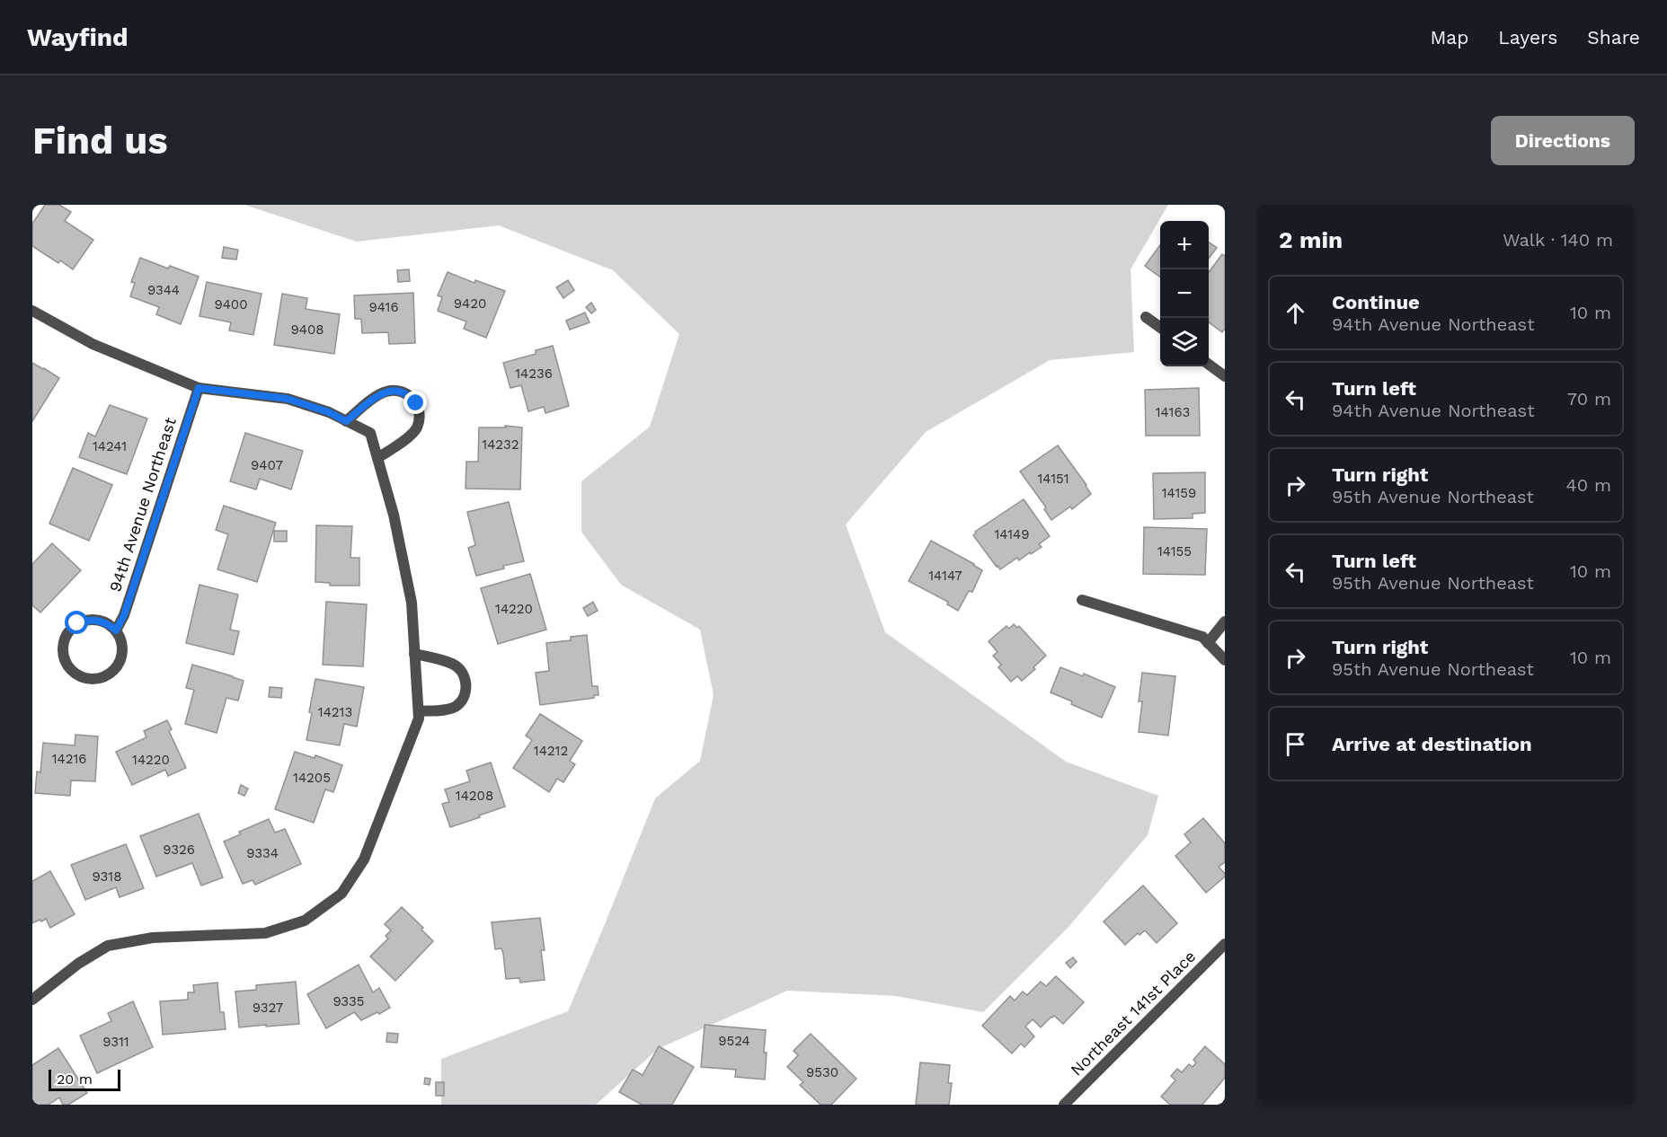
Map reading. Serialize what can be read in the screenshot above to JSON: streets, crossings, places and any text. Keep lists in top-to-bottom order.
{
  "streets": {
    "street": ["94th Avenue Northeast", "Northeast 141st Place"]
  },
  "house_numbers": [
    "9344",
    "9420",
    "9400",
    "9416",
    "9408",
    "14236",
    "14163",
    "14232",
    "14241",
    "9407",
    "14151",
    "14159",
    "14149",
    "14155",
    "14147",
    "14220",
    "14213",
    "14212",
    "14216",
    "14220",
    "14205",
    "14208",
    "9326",
    "9334",
    "9318",
    "9335",
    "9327",
    "9524",
    "9311",
    "9530"
  ],
  "scale_bar": "20 m",
  "page": {
    "header": "Wayfind",
    "nav": ["Map", "Layers", "Share"],
    "buttons": "Directions",
    "title": "Find us",
    "heading": ["2 min", "Walk · 140 m"],
    "map_buttons": ["+", "−"],
    "list": [
      ["Continue", "94th Avenue Northeast", "10 m"],
      ["Turn left", "94th Avenue Northeast", "70 m"],
      ["Turn right", "95th Avenue Northeast", "40 m"],
      ["Turn left", "95th Avenue Northeast", "10 m"],
      ["Turn right", "95th Avenue Northeast", "10 m"],
      "Arrive at destination"
    ],
    "scale": "20 m"
  }
}
